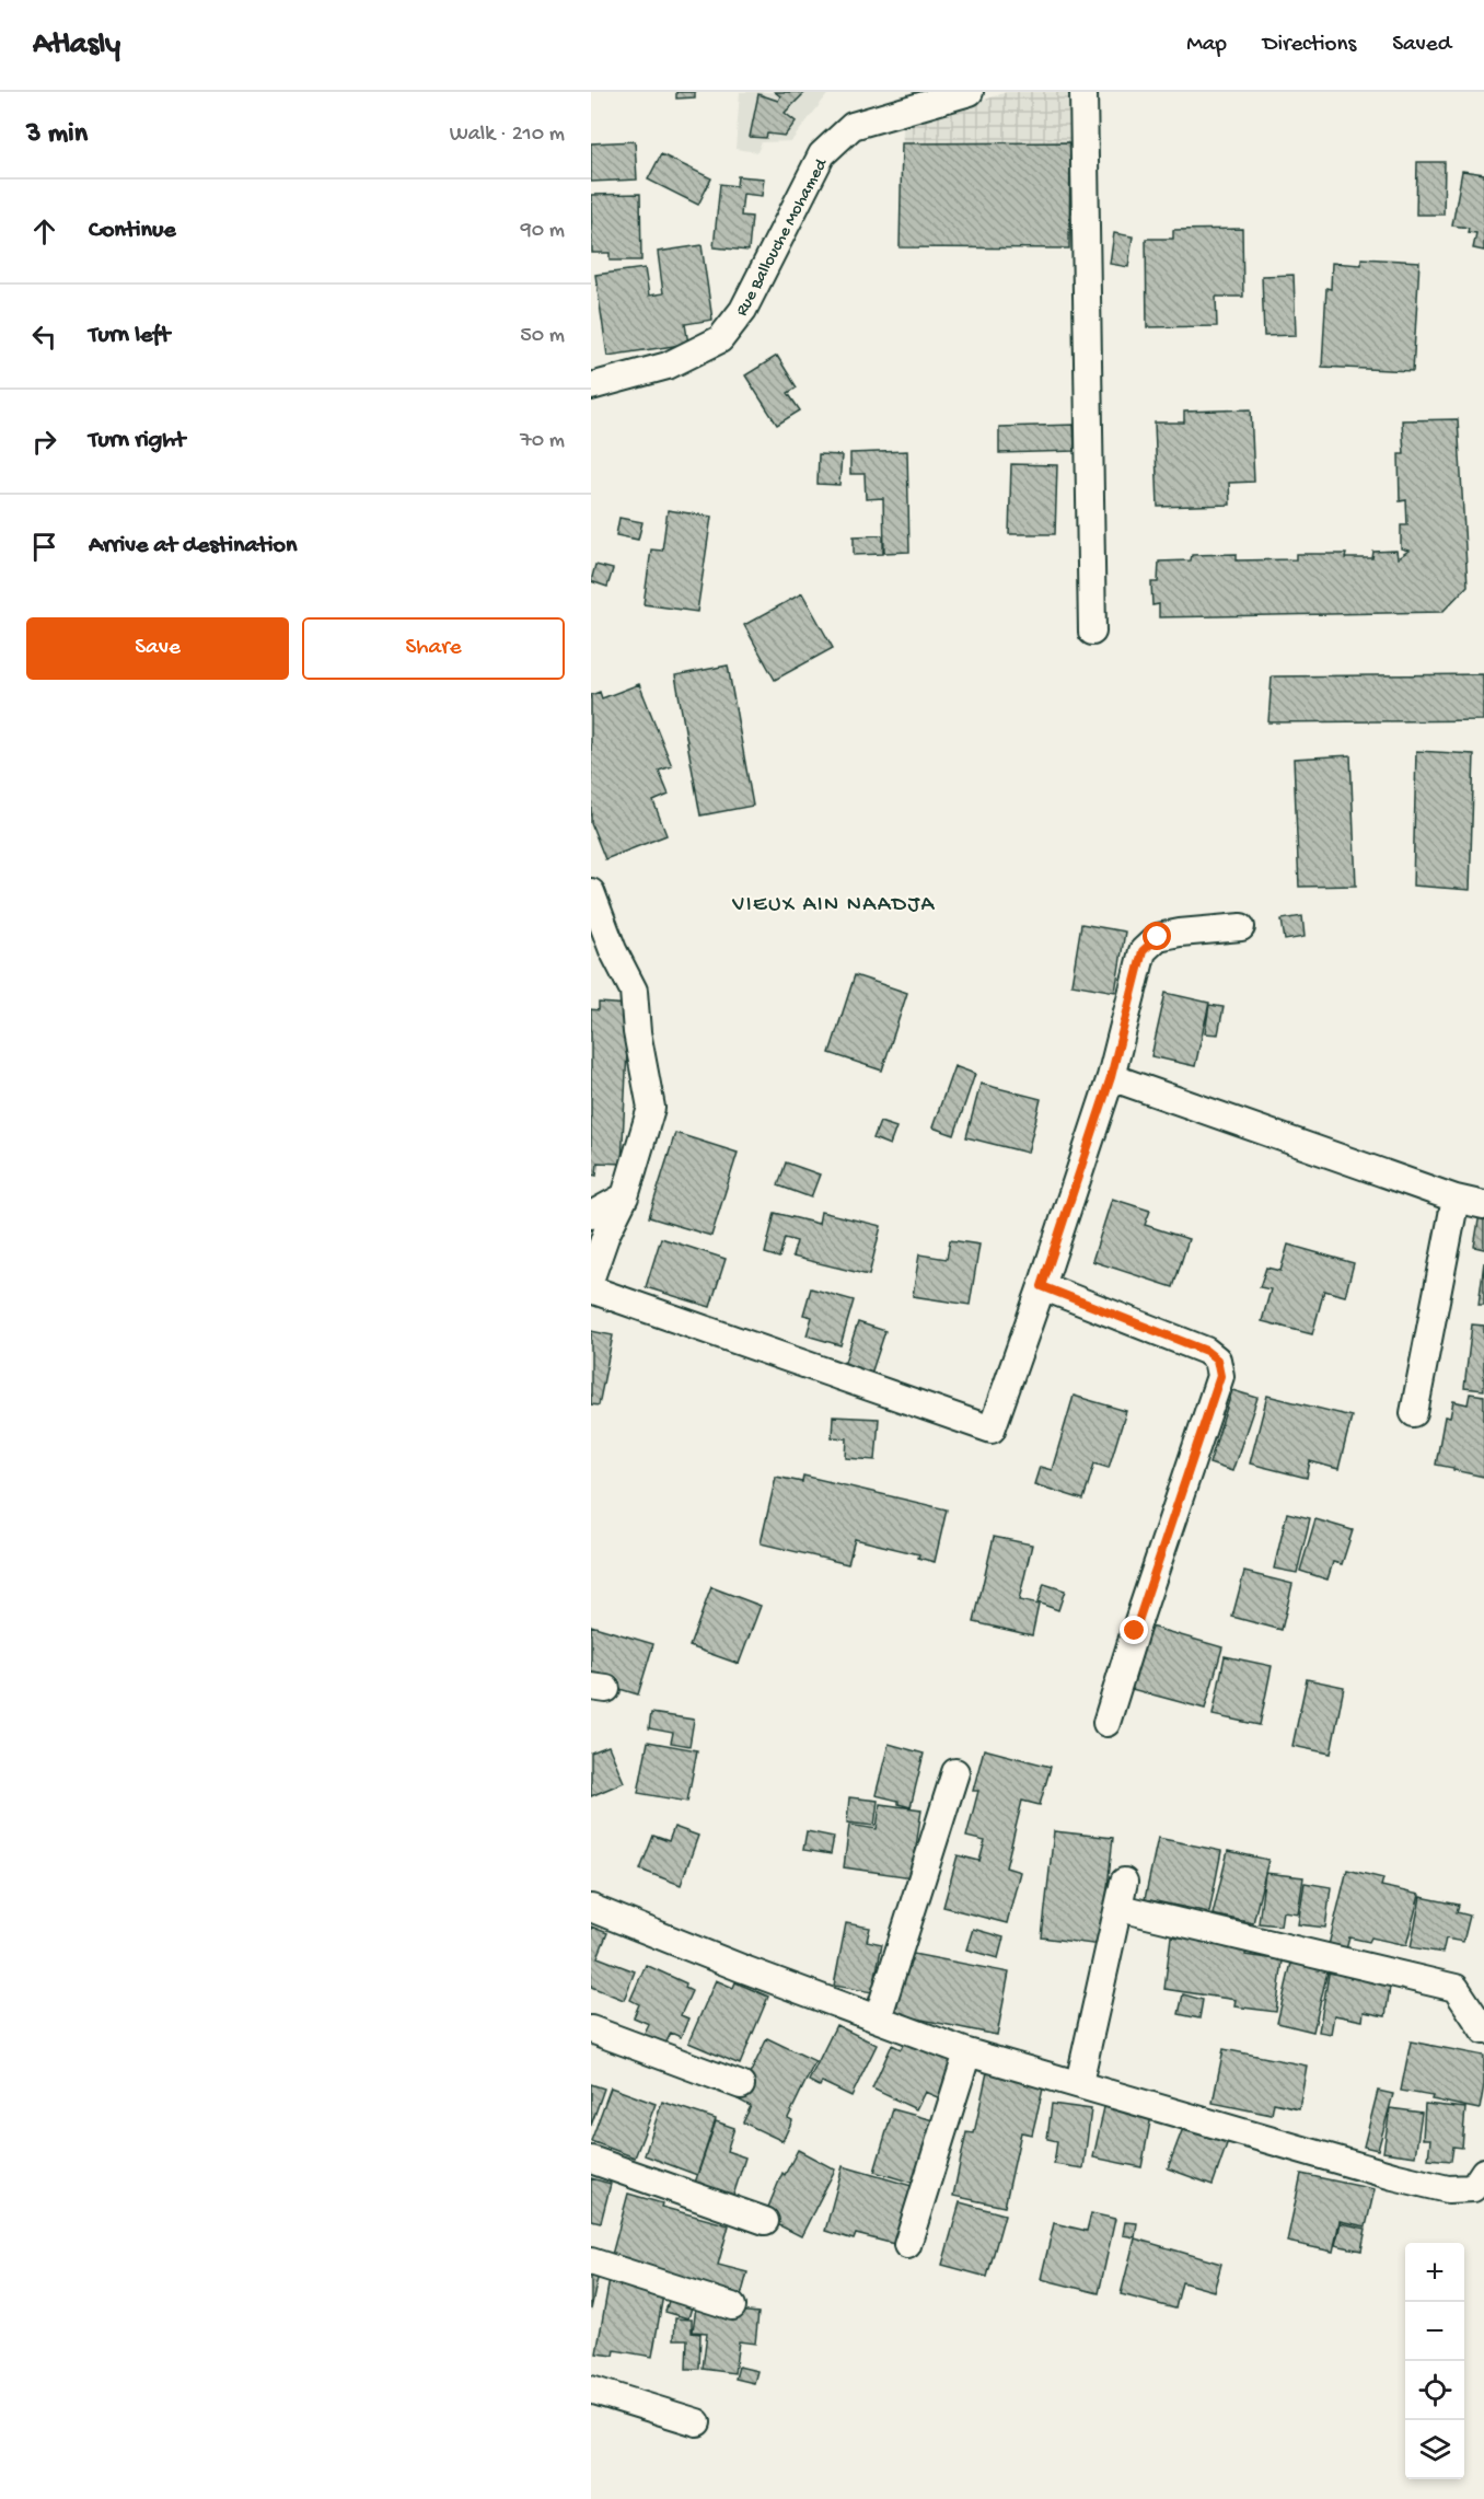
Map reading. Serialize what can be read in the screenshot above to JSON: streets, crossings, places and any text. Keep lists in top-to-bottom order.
{
  "streets": {
    "street": ["Rue Ballouche Mohamed"]
  },
  "districts": ["VIEUX AIN NAADJA"],
  "page": {
    "header": "Atlasly",
    "nav": ["Map", "Directions", "Saved"],
    "heading": ["3 min", "Walk · 210 m"],
    "list": [
      ["Continue", "90 m"],
      ["Turn left", "50 m"],
      ["Turn right", "70 m"],
      "Arrive at destination"
    ],
    "buttons": ["Save", "Share"],
    "map_buttons": ["+", "−"]
  }
}
